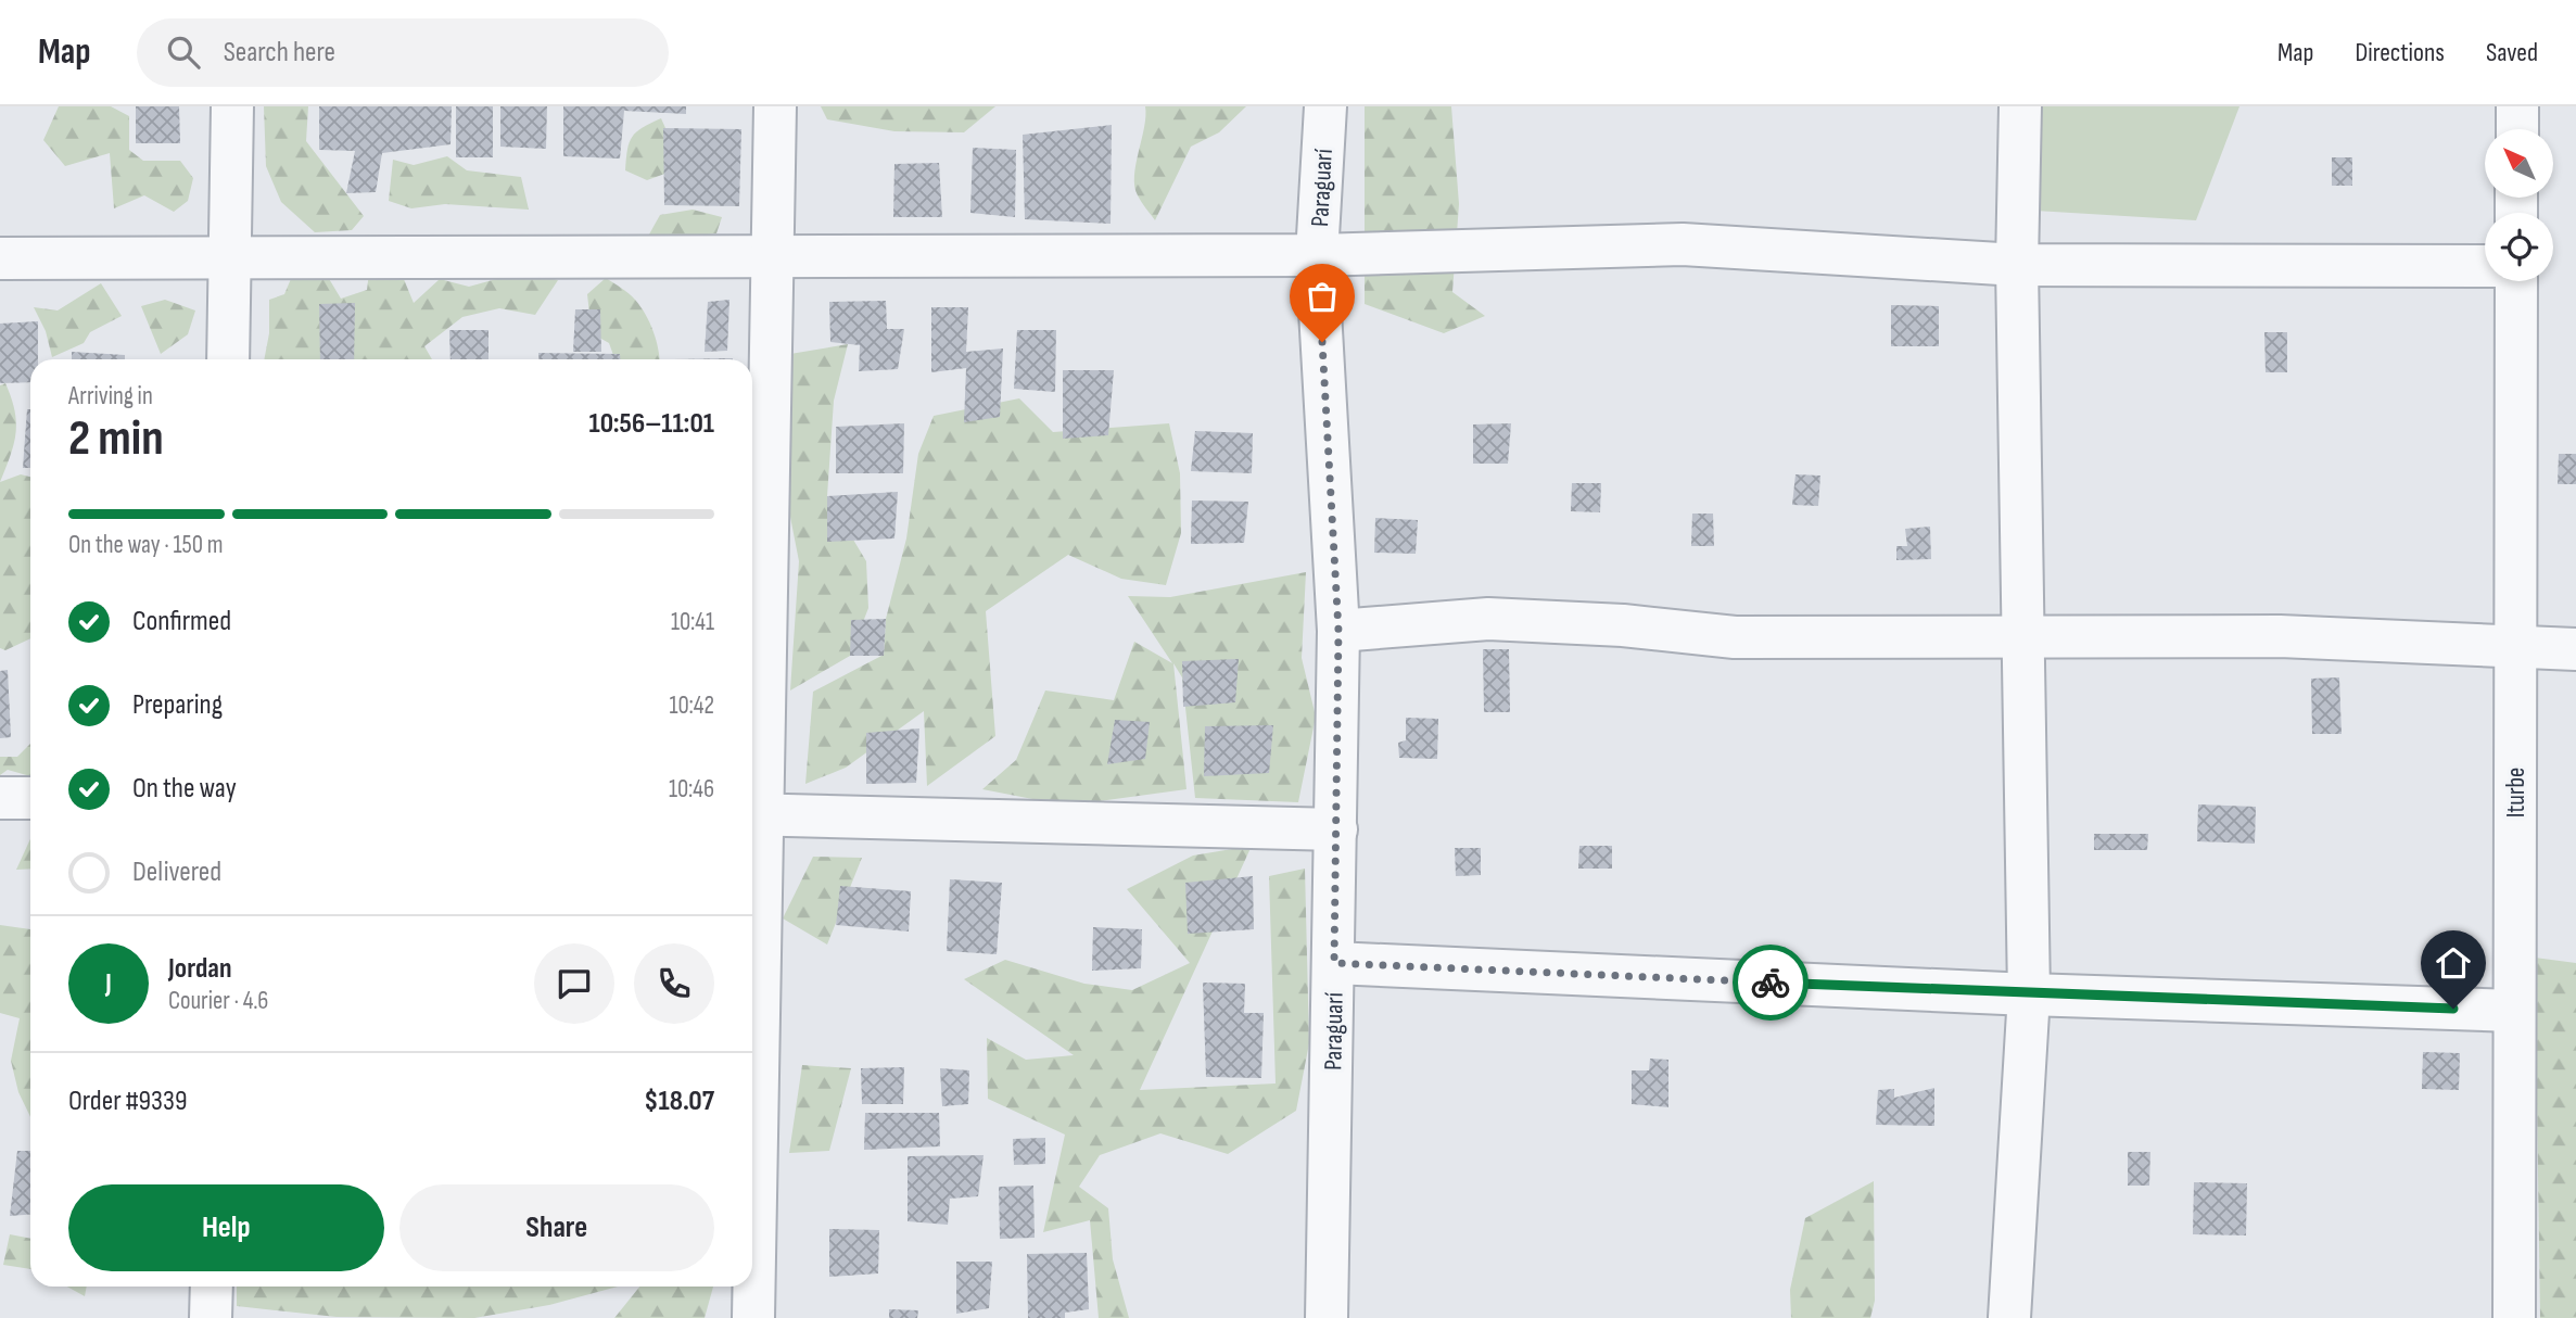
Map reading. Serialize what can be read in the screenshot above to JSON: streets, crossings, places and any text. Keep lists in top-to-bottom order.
{
  "streets": {
    "street": ["Paraguarí", "Iturbe"]
  },
  "north": "top left",
  "page": {
    "header": "Map",
    "search": "Search here",
    "nav": ["Map", "Directions", "Saved"],
    "heading": ["2 min", "Arriving in", "10:56–11:01"],
    "panel": [
      "Jordan",
      "Courier · 4.6",
      "Order #9339",
      "$18.07"
    ],
    "bar": "On the way · 150 m",
    "list": [
      ["Confirmed", "10:41"],
      ["Preparing", "10:42"],
      ["On the way", "10:46"],
      "Delivered"
    ],
    "round": "J",
    "buttons": ["Help", "Share"]
  }
}
